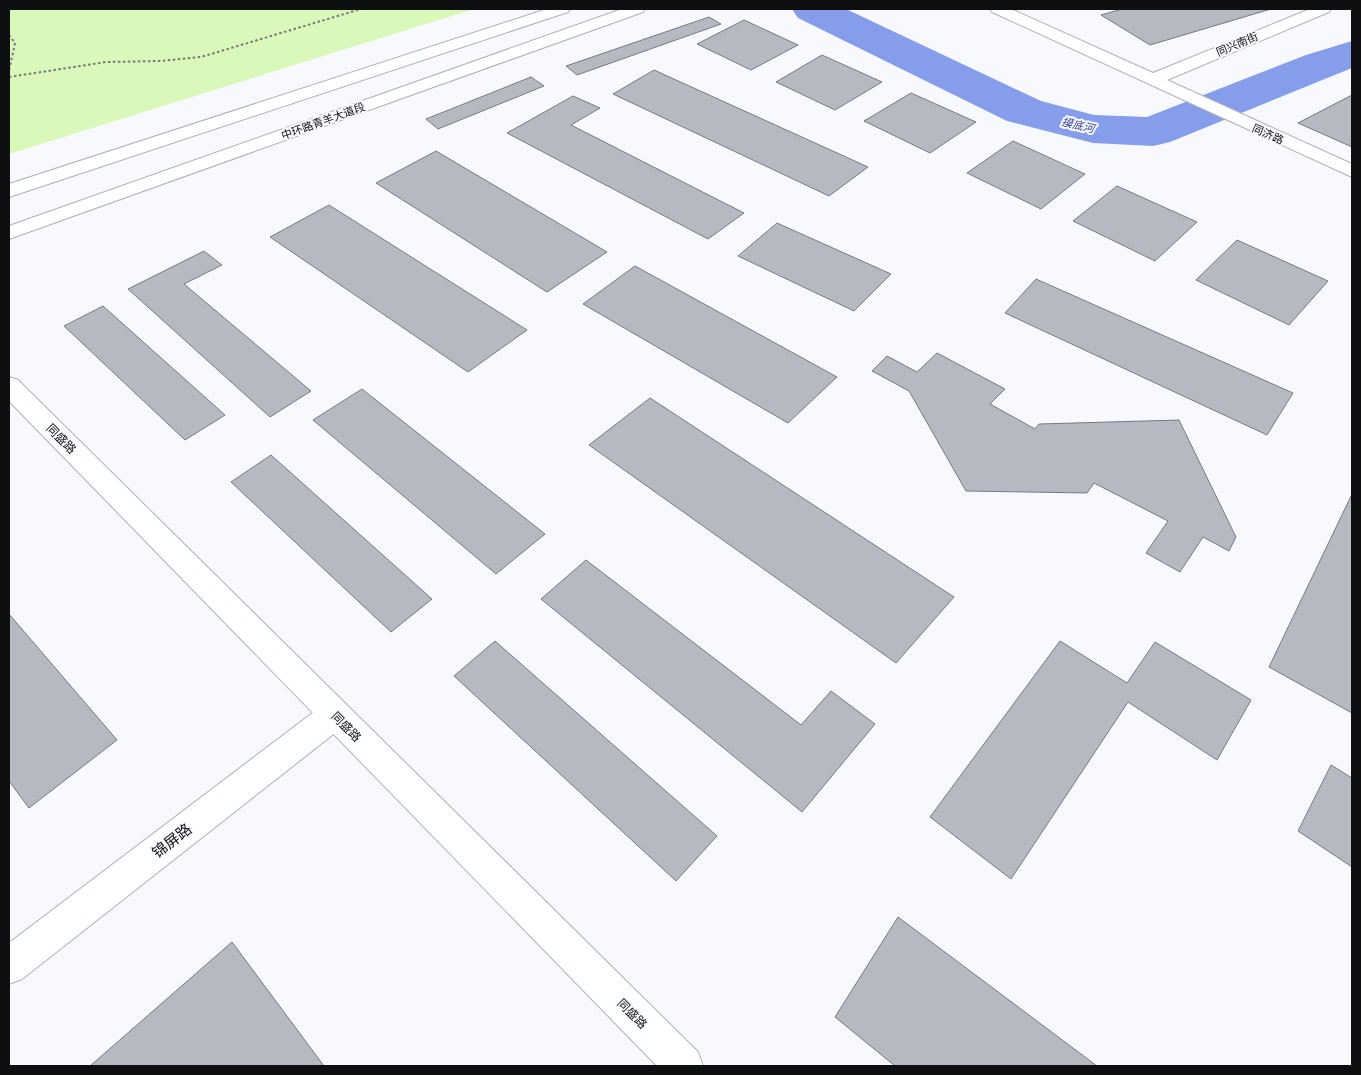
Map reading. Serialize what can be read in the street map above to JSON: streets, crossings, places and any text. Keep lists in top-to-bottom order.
{
  "streets": {
    "street": [
      "同兴南街",
      "中环路青羊大道段",
      "同济路",
      "同盛路",
      "锦屏路"
    ]
  },
  "crossings": [
    ["同兴南街", "同济路"],
    ["同盛路", "锦屏路"]
  ],
  "water": ["摸底河"]
}
